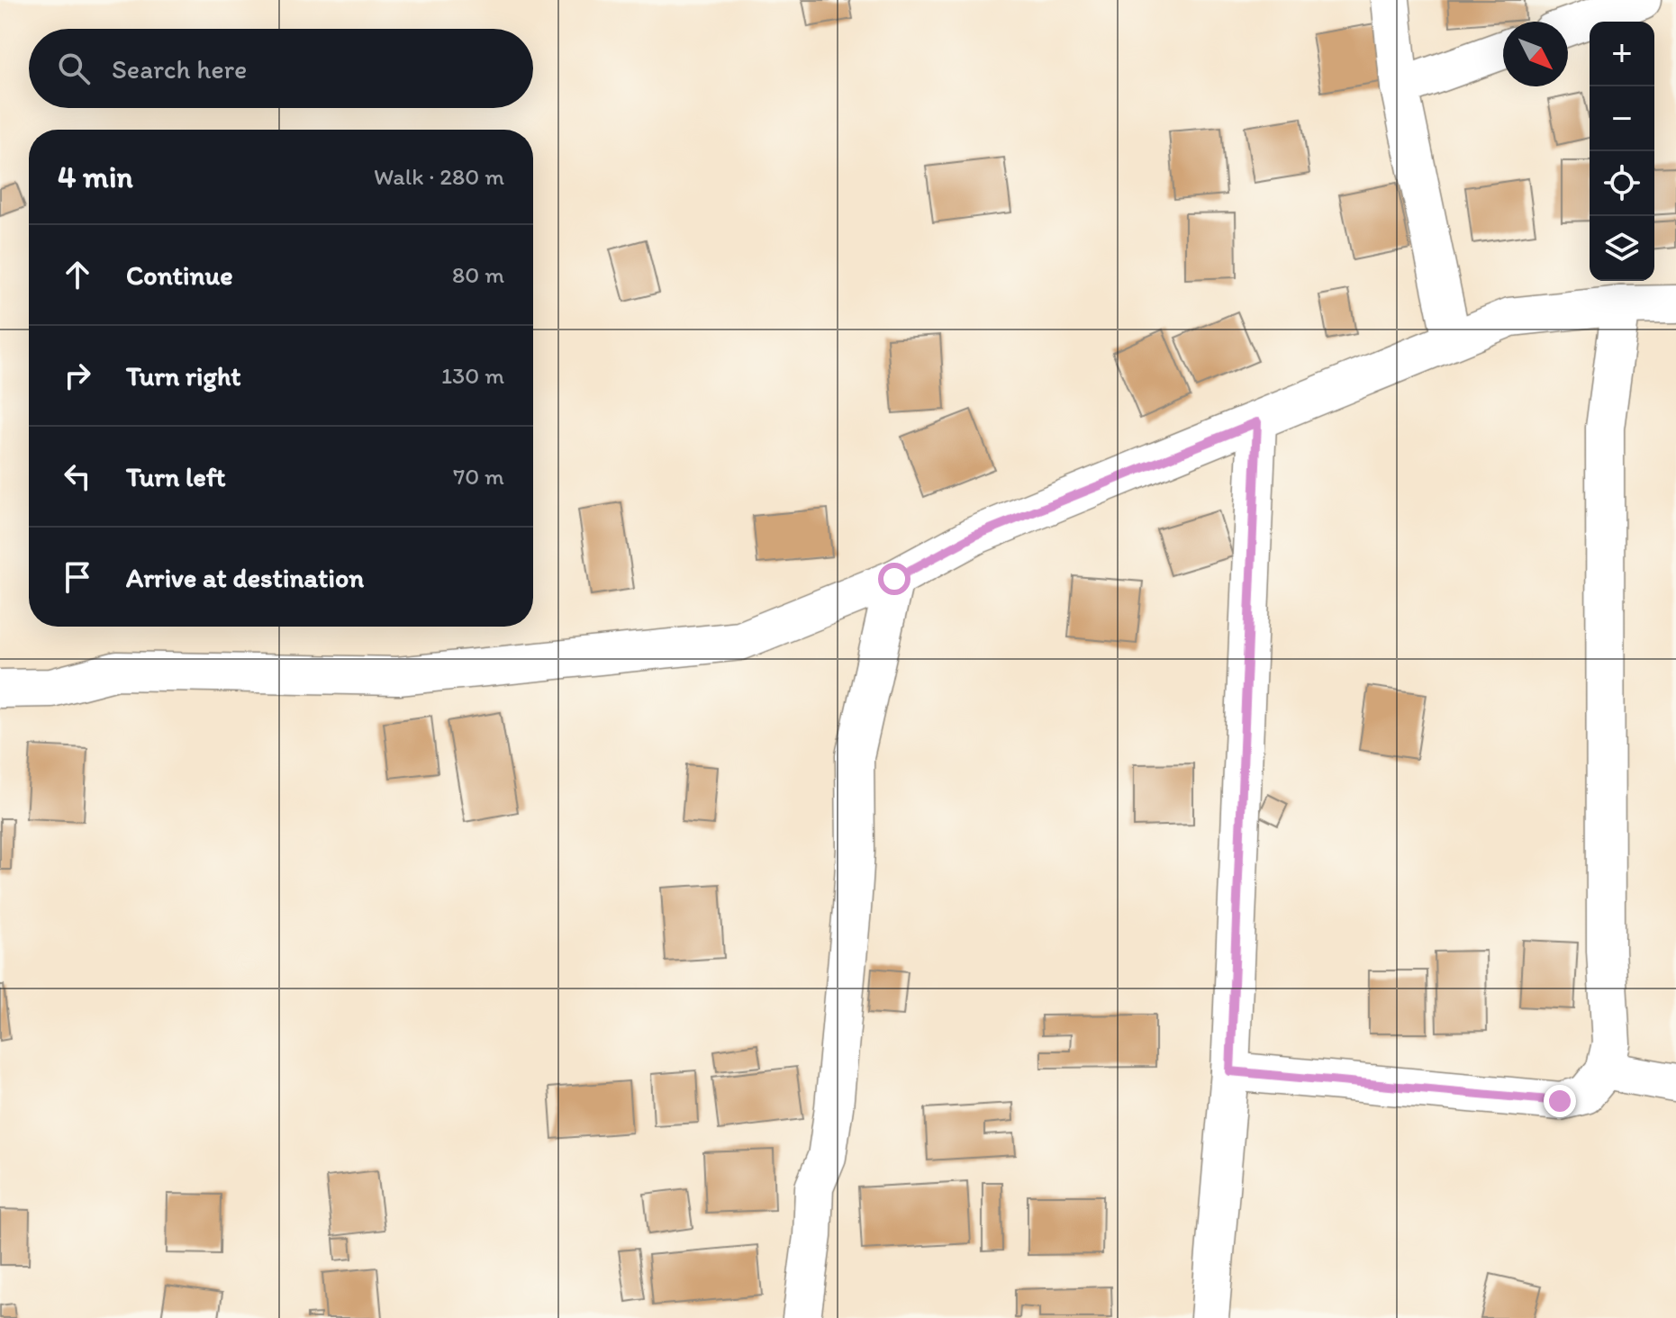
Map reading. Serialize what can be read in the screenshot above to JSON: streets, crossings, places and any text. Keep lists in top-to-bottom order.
{
  "north": "bottom right",
  "page": {
    "map_buttons": ["+", "−"],
    "search": "Search here",
    "heading": ["4 min", "Walk · 280 m"],
    "list": [
      ["Continue", "80 m"],
      ["Turn right", "130 m"],
      ["Turn left", "70 m"],
      "Arrive at destination"
    ]
  }
}
